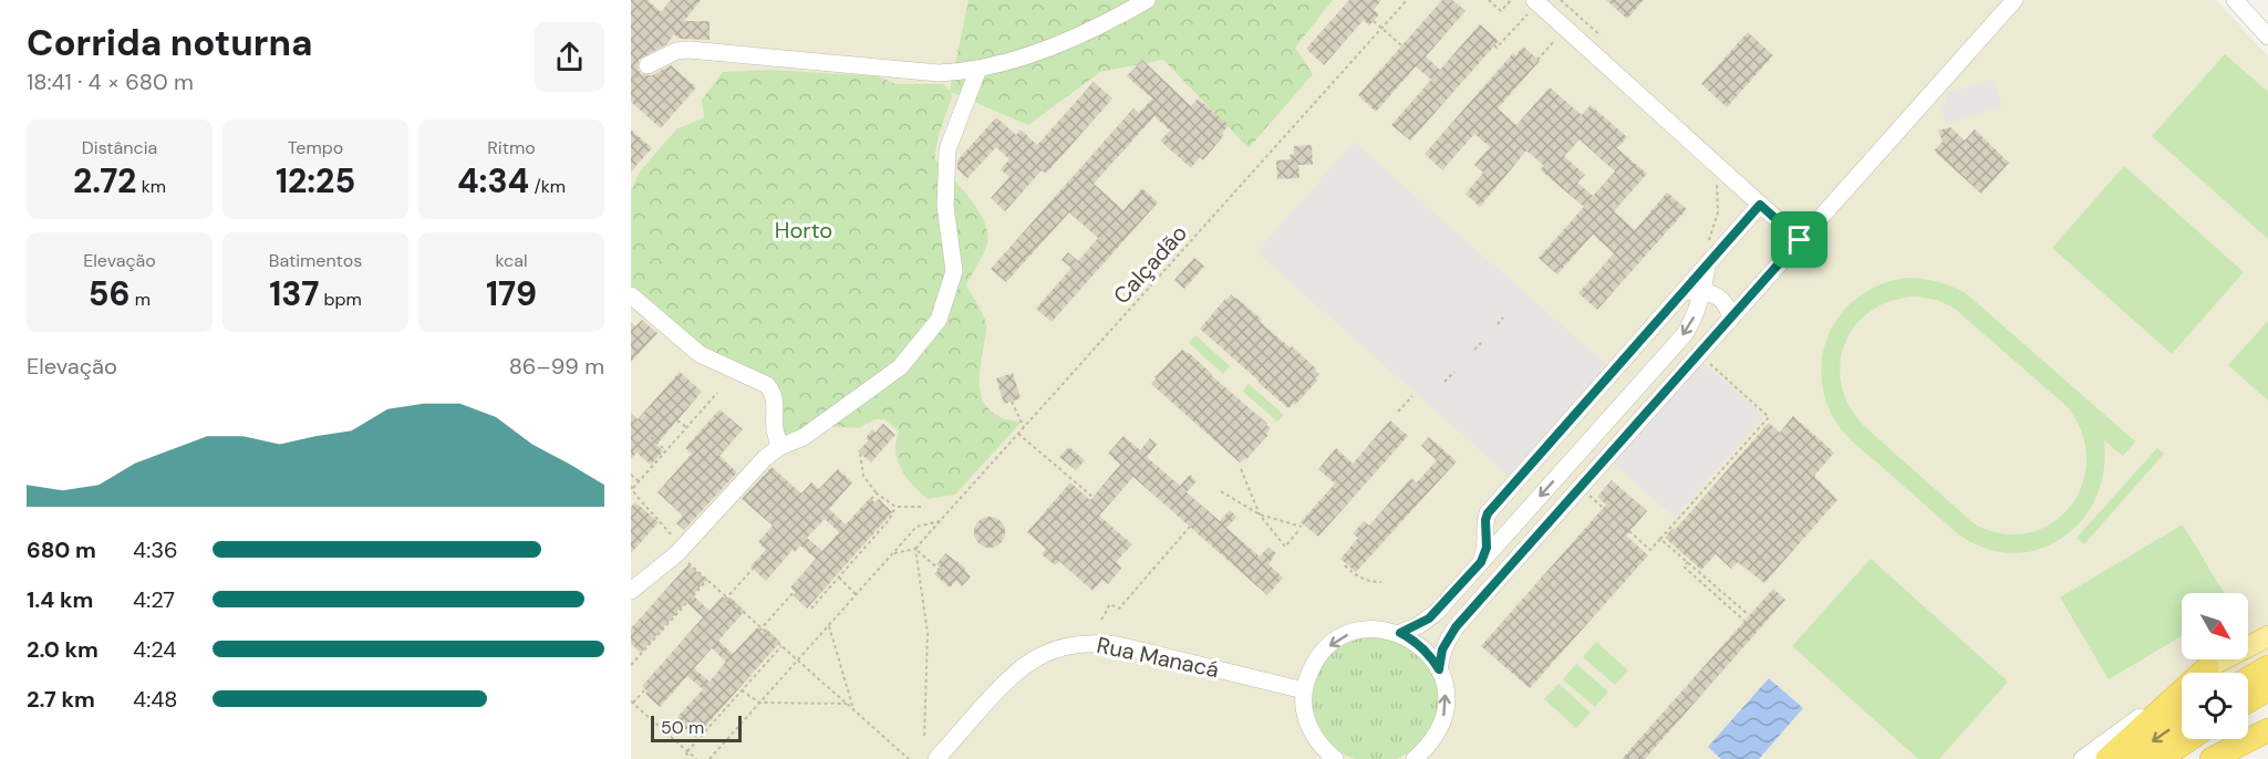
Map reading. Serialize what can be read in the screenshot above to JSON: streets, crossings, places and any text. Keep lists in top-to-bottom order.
{
  "streets": {
    "street": ["Rua Manacá"],
    "path": ["Calçadão"]
  },
  "parks": ["Horto"],
  "scale_bar": "50 m",
  "north": "bottom right",
  "page": {
    "heading": ["Corrida noturna", "18:41 · 4 × 680 m"],
    "stats": [
      ["Distância", "2.72 km"],
      ["Tempo", "12:25"],
      ["Ritmo", "4:34 /km"],
      ["Elevação", "56 m"],
      ["Batimentos", "137 bpm"],
      ["kcal", "179"]
    ],
    "chart": ["Elevação", "86–99 m"],
    "list": [
      {
        "name": "680 m",
        "note": "4:36"
      },
      {
        "name": "1.4 km",
        "note": "4:27"
      },
      {
        "name": "2.0 km",
        "note": "4:24"
      },
      {
        "name": "2.7 km",
        "note": "4:48"
      }
    ],
    "scale": "50 m"
  }
}
